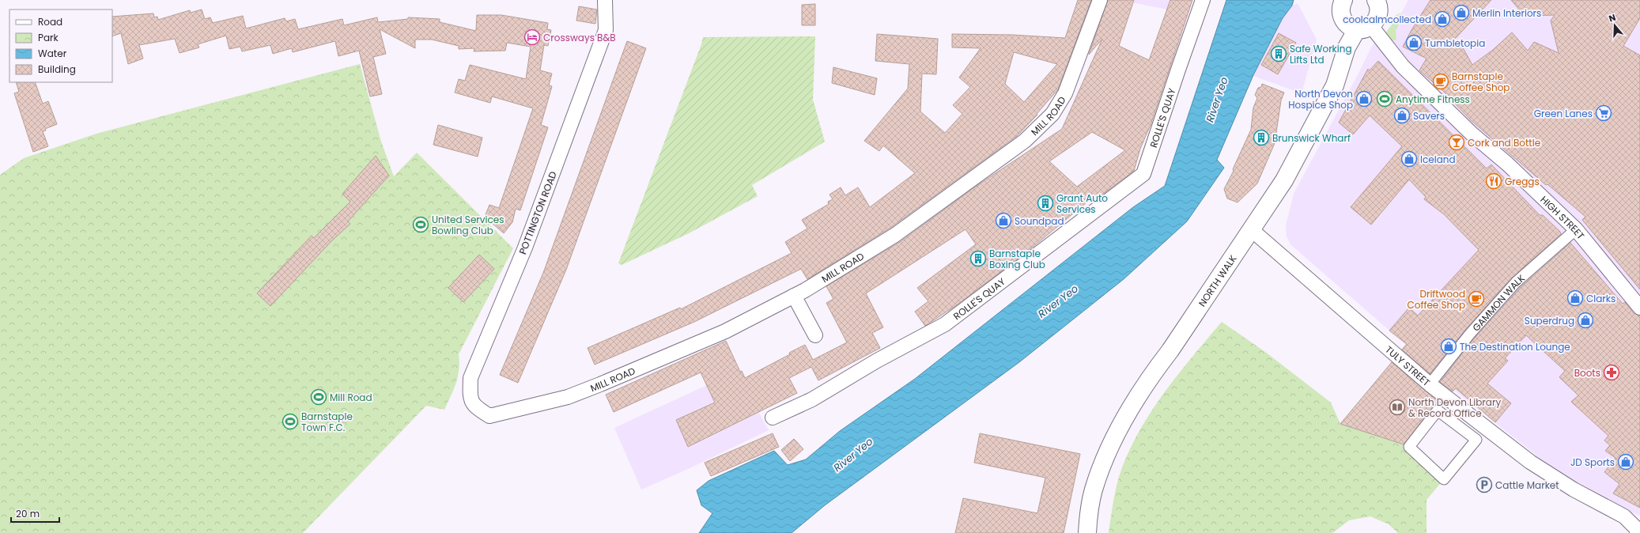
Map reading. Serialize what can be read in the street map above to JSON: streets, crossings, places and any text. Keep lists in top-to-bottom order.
{
  "streets": {
    "street": [
      "MILL ROAD",
      "ROLLE'S QUAY",
      "POTTINGTON ROAD",
      "HIGH STREET",
      "NORTH WALK",
      "GAMMON WALK",
      "TULY STREET"
    ]
  },
  "crossings": [
    ["MILL ROAD", "POTTINGTON ROAD"],
    ["HIGH STREET", "NORTH WALK"],
    ["HIGH STREET", "GAMMON WALK"],
    ["NORTH WALK", "TULY STREET"],
    ["GAMMON WALK", "TULY STREET"]
  ],
  "water": ["River Yeo"],
  "places": {
    "shop": [
      "Merlin Interiors",
      "coolcalmcollected",
      "Tumbletopia",
      "North Devon Hospice Shop",
      "Savers",
      "Iceland",
      "Soundpad",
      "Clarks",
      "Superdrug",
      "The Destination Lounge",
      "JD Sports"
    ],
    "hotel": ["Crossways B&B"],
    "building": [
      "Safe Working Lifts Ltd",
      "Brunswick Wharf",
      "Grant Auto Services",
      "Barnstaple Boxing Club"
    ],
    "cafe": ["Barnstaple Coffee Shop", "Driftwood Coffee Shop"],
    "sports": [
      "Anytime Fitness",
      "United Services Bowling Club",
      "Mill Road",
      "Barnstaple Town F.C."
    ],
    "supermarket": ["Green Lanes"],
    "bar": ["Cork and Bottle"],
    "restaurant": ["Greggs"],
    "pharmacy": ["Boots"],
    "library": ["North Devon Library & Record Office"],
    "parking": ["Cattle Market"]
  },
  "legend": [
    "Road",
    "Park",
    "Water",
    "Building"
  ],
  "scale_bar": "20 m",
  "north": "top"
}
